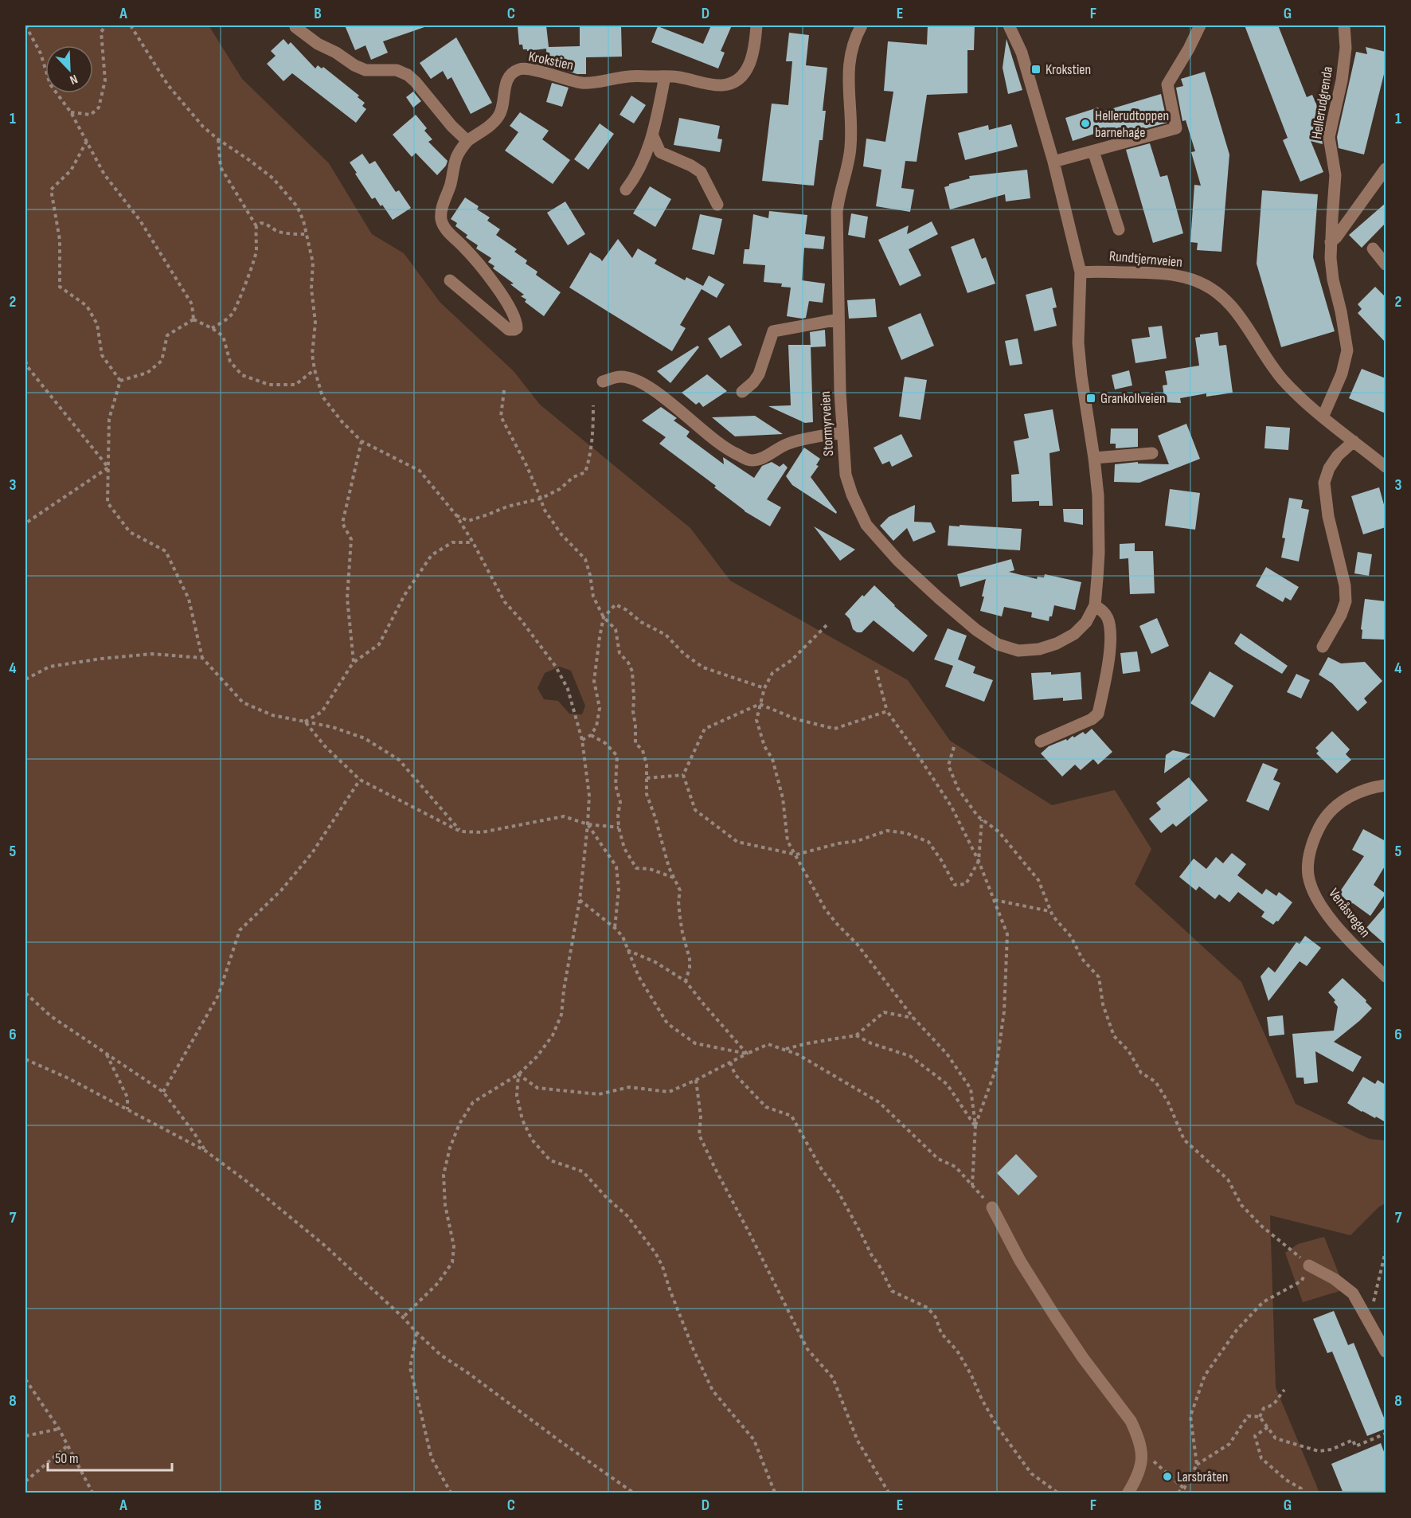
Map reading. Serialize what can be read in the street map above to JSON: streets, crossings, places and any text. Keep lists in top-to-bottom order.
{
  "streets": {
    "street": [
      "Krokstien",
      "Hellerudgrenda",
      "Rundtjernveien",
      "Stormyrveien",
      "Venåsvegen"
    ]
  },
  "crossings": [
    ["Hellerudgrenda", "Rundtjernveien"]
  ],
  "places": {
    "transit": ["Krokstien", "Grankollveien"],
    "other": ["Hellerudtoppen barnehage", "Larsbråten"]
  },
  "scale_bar": "50 m",
  "north": "bottom right",
  "grid": {
    "columns": [
      "A",
      "B",
      "C",
      "D",
      "E",
      "F",
      "G"
    ],
    "rows": [
      "1",
      "2",
      "3",
      "4",
      "5",
      "6",
      "7",
      "8"
    ]
  }
}
